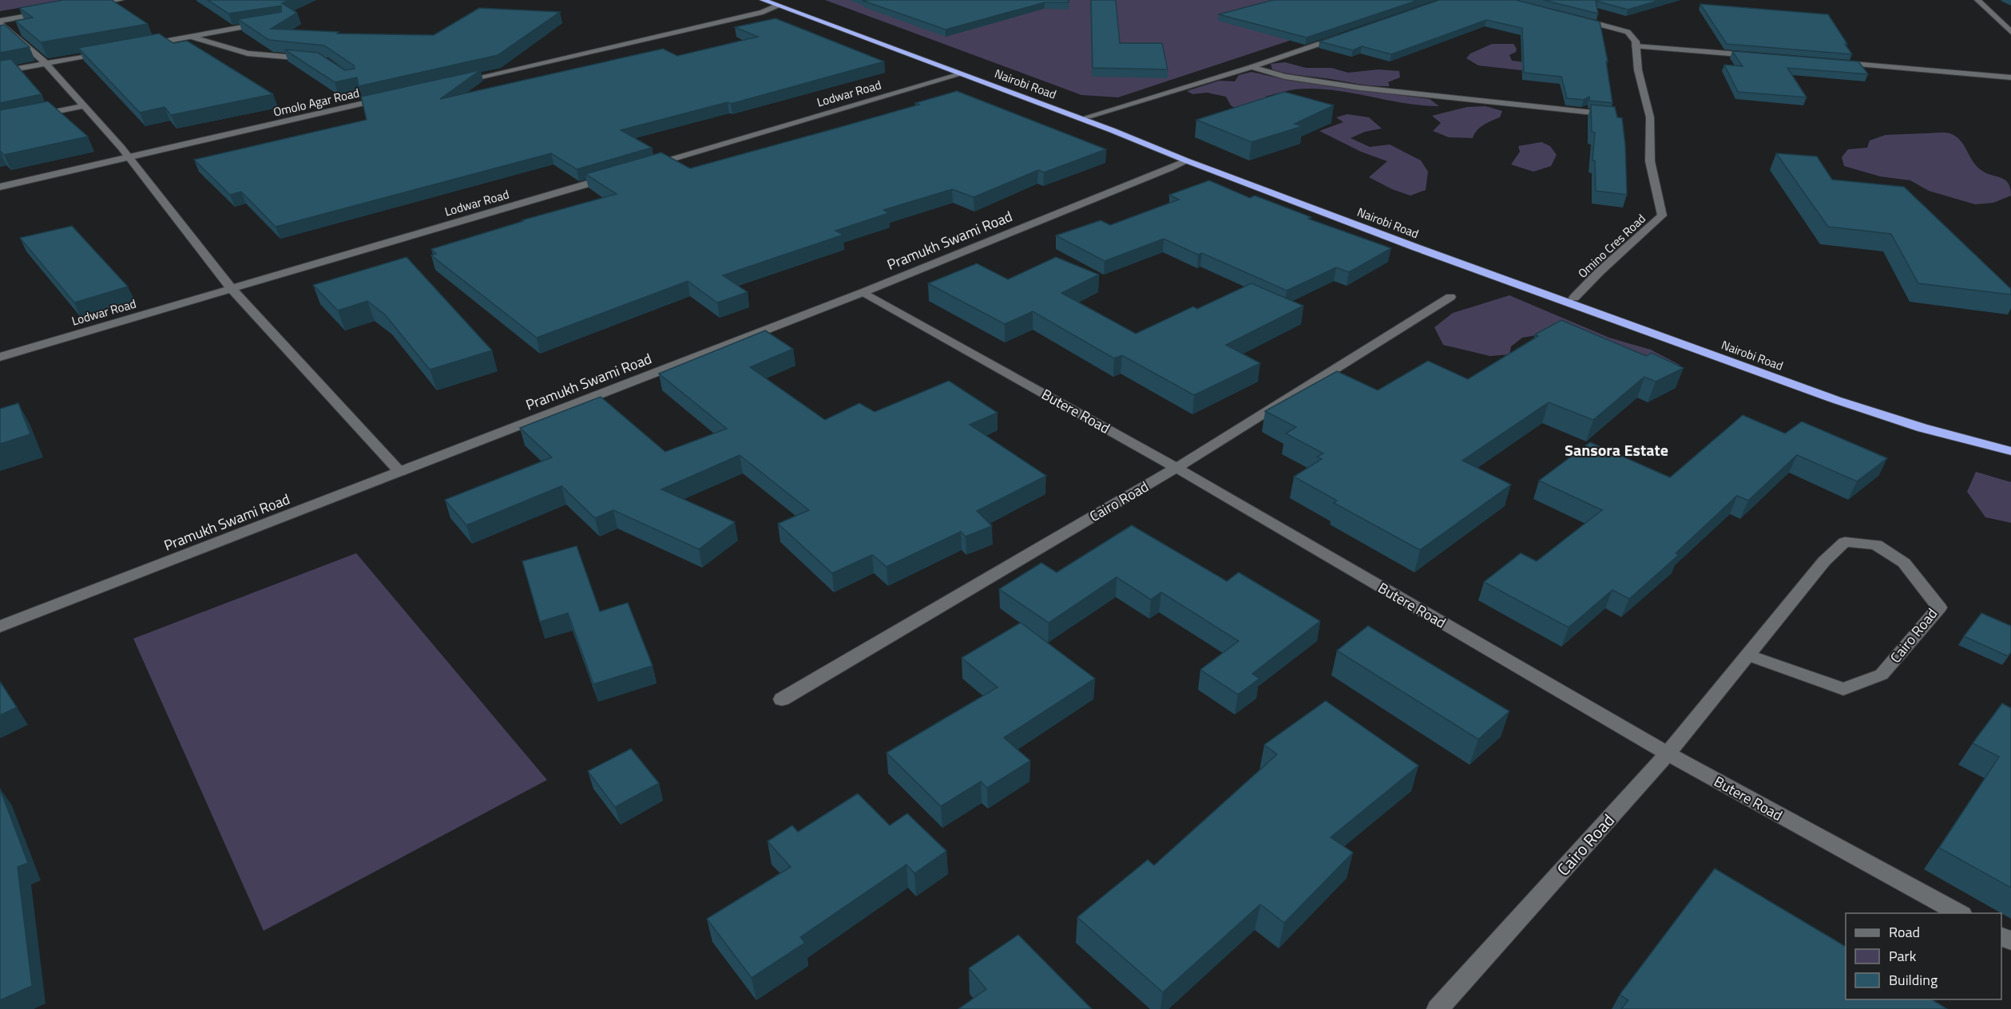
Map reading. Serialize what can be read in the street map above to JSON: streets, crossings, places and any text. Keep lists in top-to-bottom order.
{
  "streets": {
    "highway": ["Nairobi Road"],
    "street": [
      "Lodwar Road",
      "Omolo Agar Road",
      "Pramukh Swami Road",
      "Omino Cres Road",
      "Butere Road",
      "Cairo Road"
    ]
  },
  "crossings": [
    ["Nairobi Road", "Lodwar Road"],
    ["Nairobi Road", "Pramukh Swami Road"],
    ["Nairobi Road", "Omino Cres Road"],
    ["Pramukh Swami Road", "Butere Road"],
    ["Butere Road", "Cairo Road"]
  ],
  "districts": ["Sansora Estate"],
  "legend": ["Road", "Park", "Building"]
}
